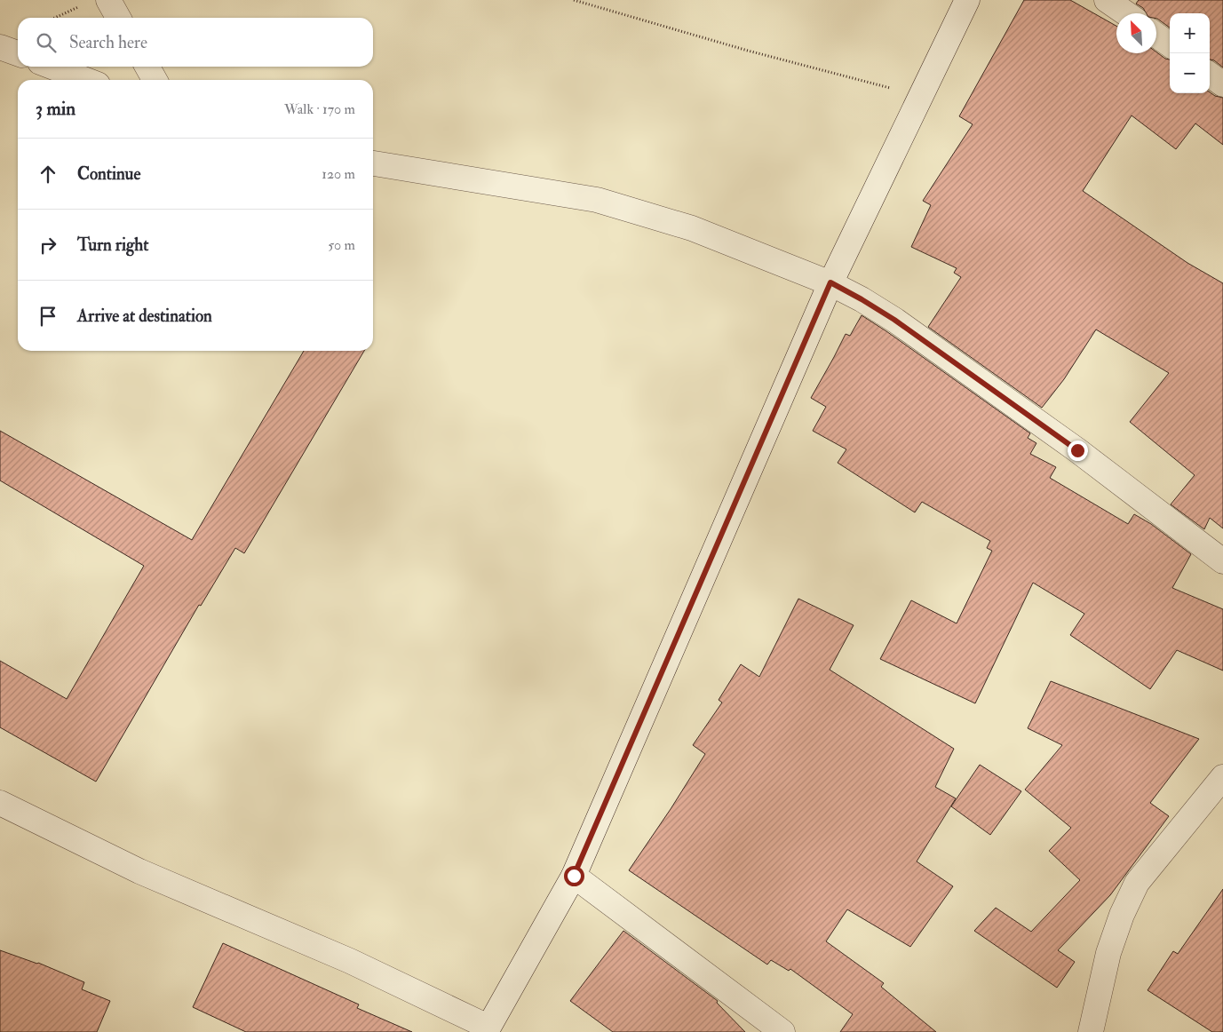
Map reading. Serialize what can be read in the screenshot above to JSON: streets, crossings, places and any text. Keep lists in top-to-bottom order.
{
  "north": "top left",
  "page": {
    "map_buttons": ["+", "−"],
    "search": "Search here",
    "heading": ["3 min", "Walk · 170 m"],
    "list": [
      ["Continue", "120 m"],
      ["Turn right", "50 m"],
      "Arrive at destination"
    ]
  }
}
